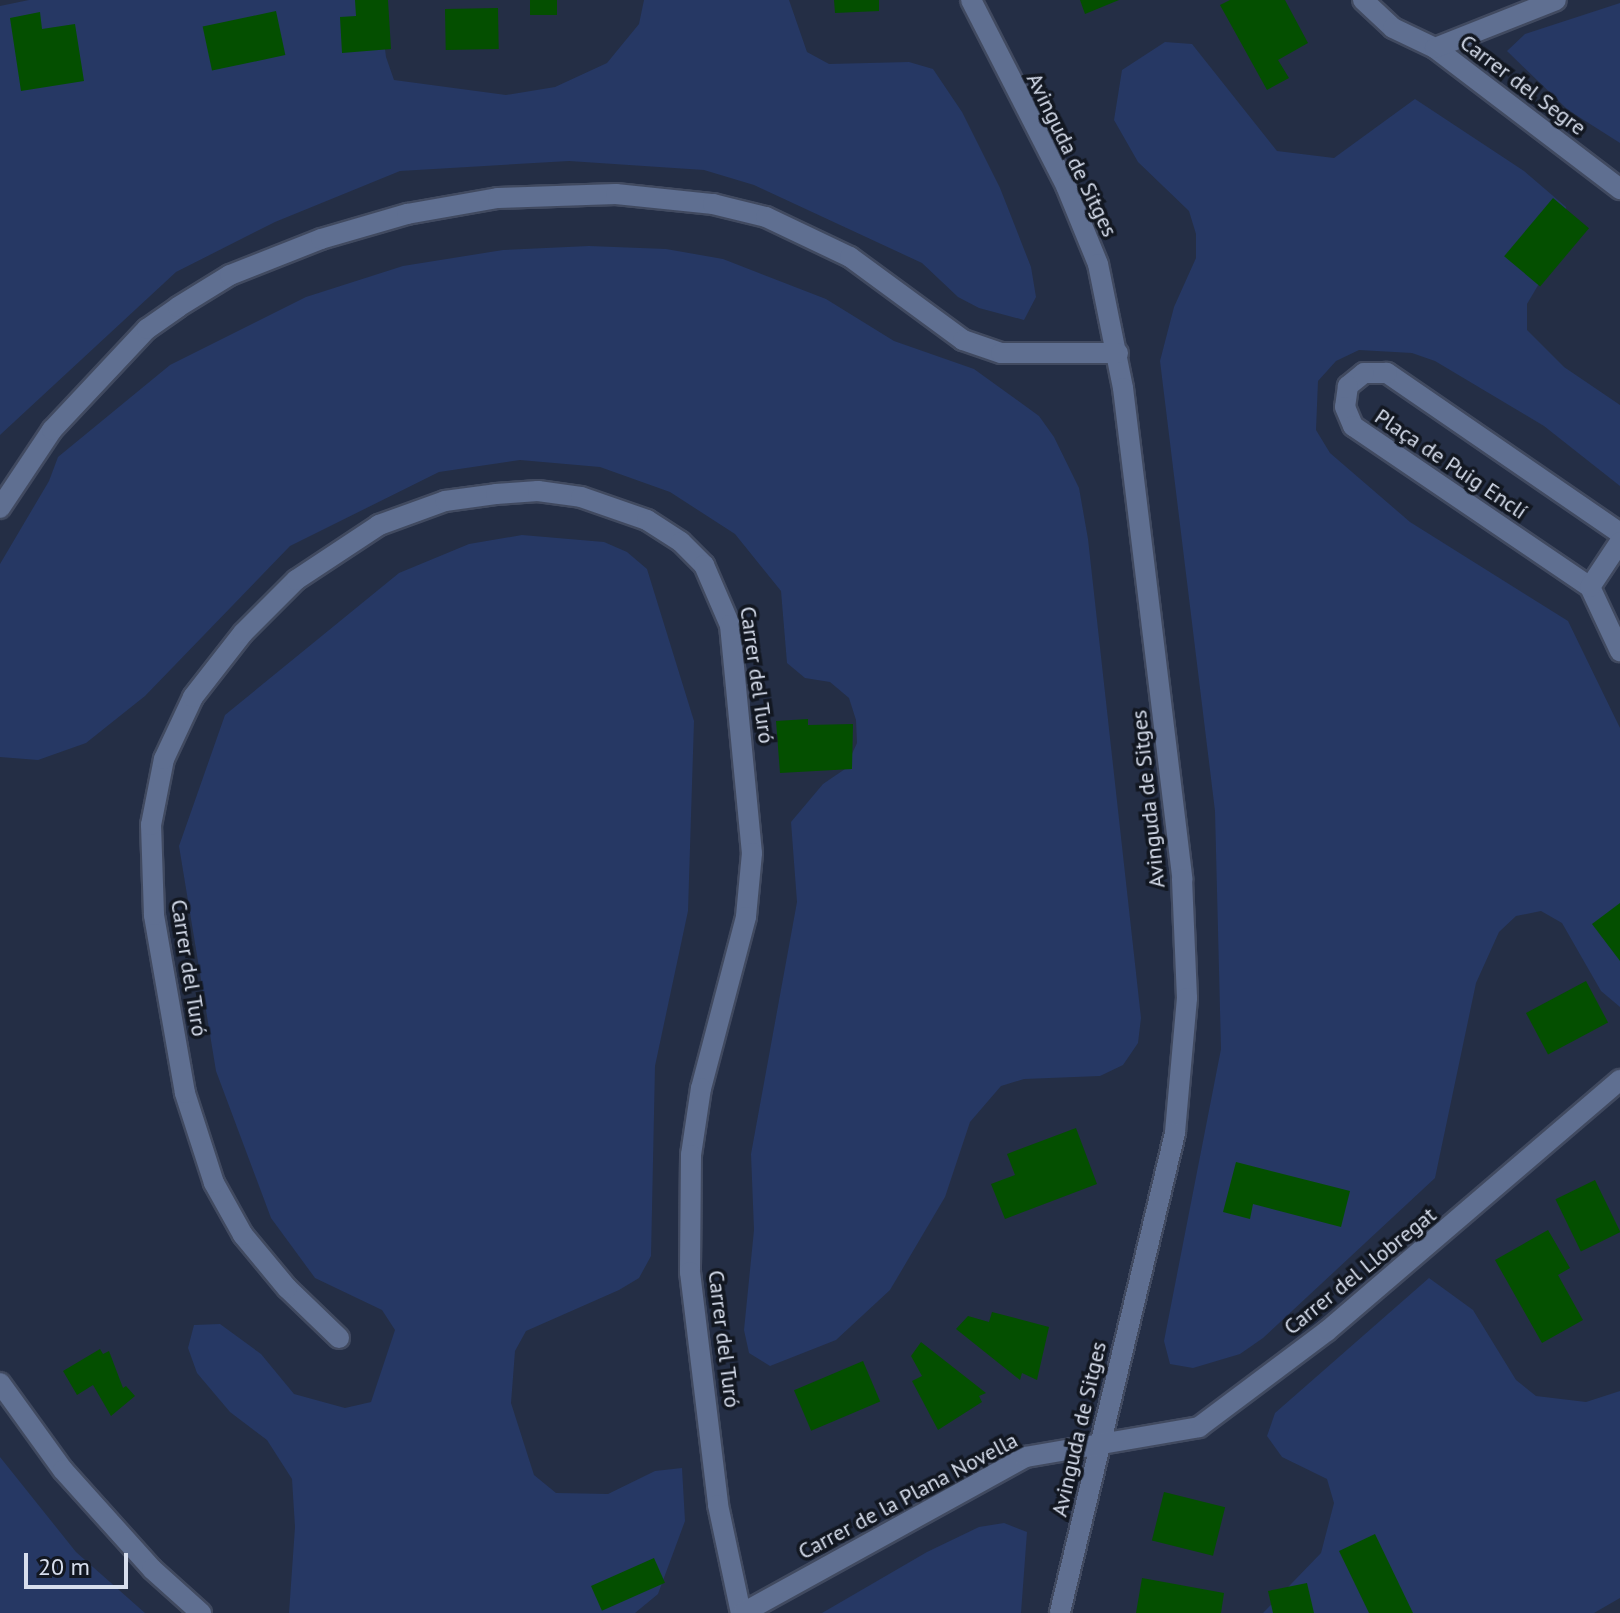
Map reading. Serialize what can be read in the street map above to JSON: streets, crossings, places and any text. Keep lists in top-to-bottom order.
{
  "streets": {
    "street": [
      "Carrer del Segre",
      "Avinguda de Sitges",
      "Plaça de Puig Enclí",
      "Carrer del Turó",
      "Carrer del Llobregat",
      "Carrer de la Plana Novella"
    ]
  },
  "crossings": [
    ["Avinguda de Sitges", "Carrer del Llobregat"],
    ["Avinguda de Sitges", "Carrer de la Plana Novella"],
    ["Carrer del Turó", "Carrer de la Plana Novella"],
    ["Carrer del Llobregat", "Carrer de la Plana Novella"]
  ],
  "scale_bar": "20 m"
}
